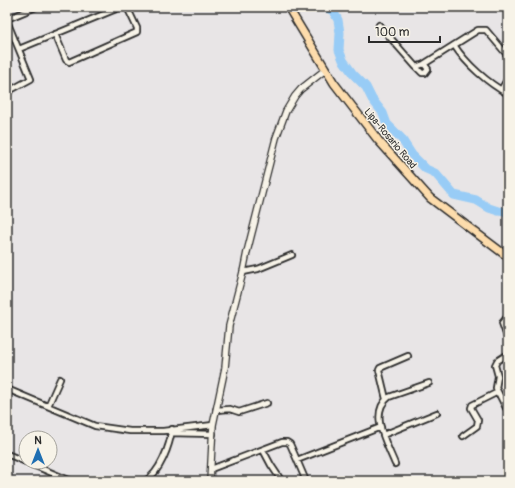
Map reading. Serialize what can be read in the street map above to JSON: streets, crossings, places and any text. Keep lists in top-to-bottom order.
{
  "streets": {
    "main road": ["Lipa-Rosario Road"]
  },
  "scale_bar": "100 m",
  "north": "top"
}
